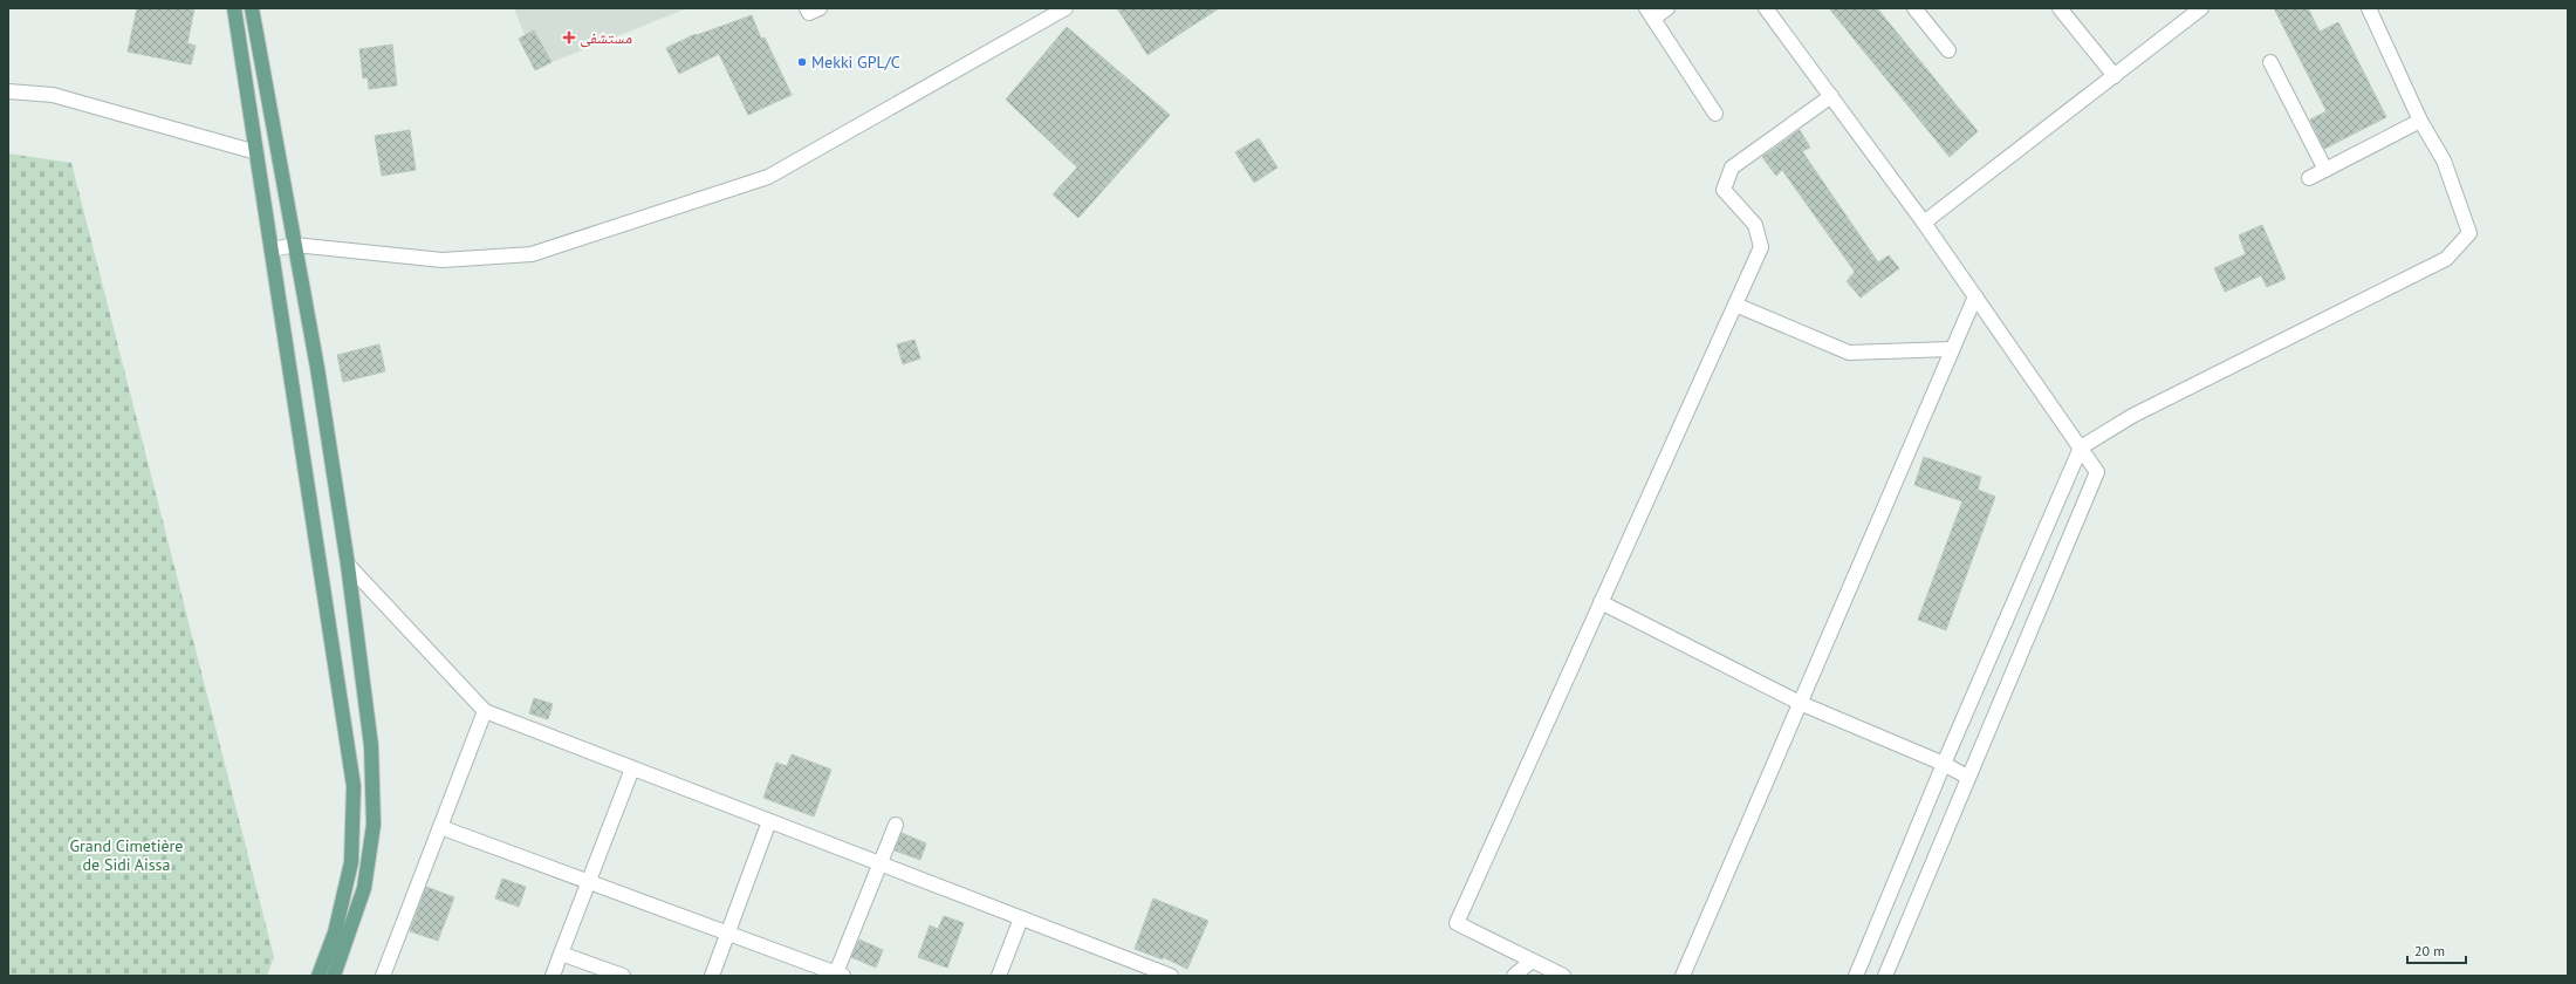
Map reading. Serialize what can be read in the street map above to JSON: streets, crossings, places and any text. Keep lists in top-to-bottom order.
{
  "parks": ["Grand Cimetière de Sidi Aissa"],
  "places": {
    "health": ["مستشفى"],
    "other": ["Mekki GPL/C"]
  },
  "scale_bar": "20 m"
}
